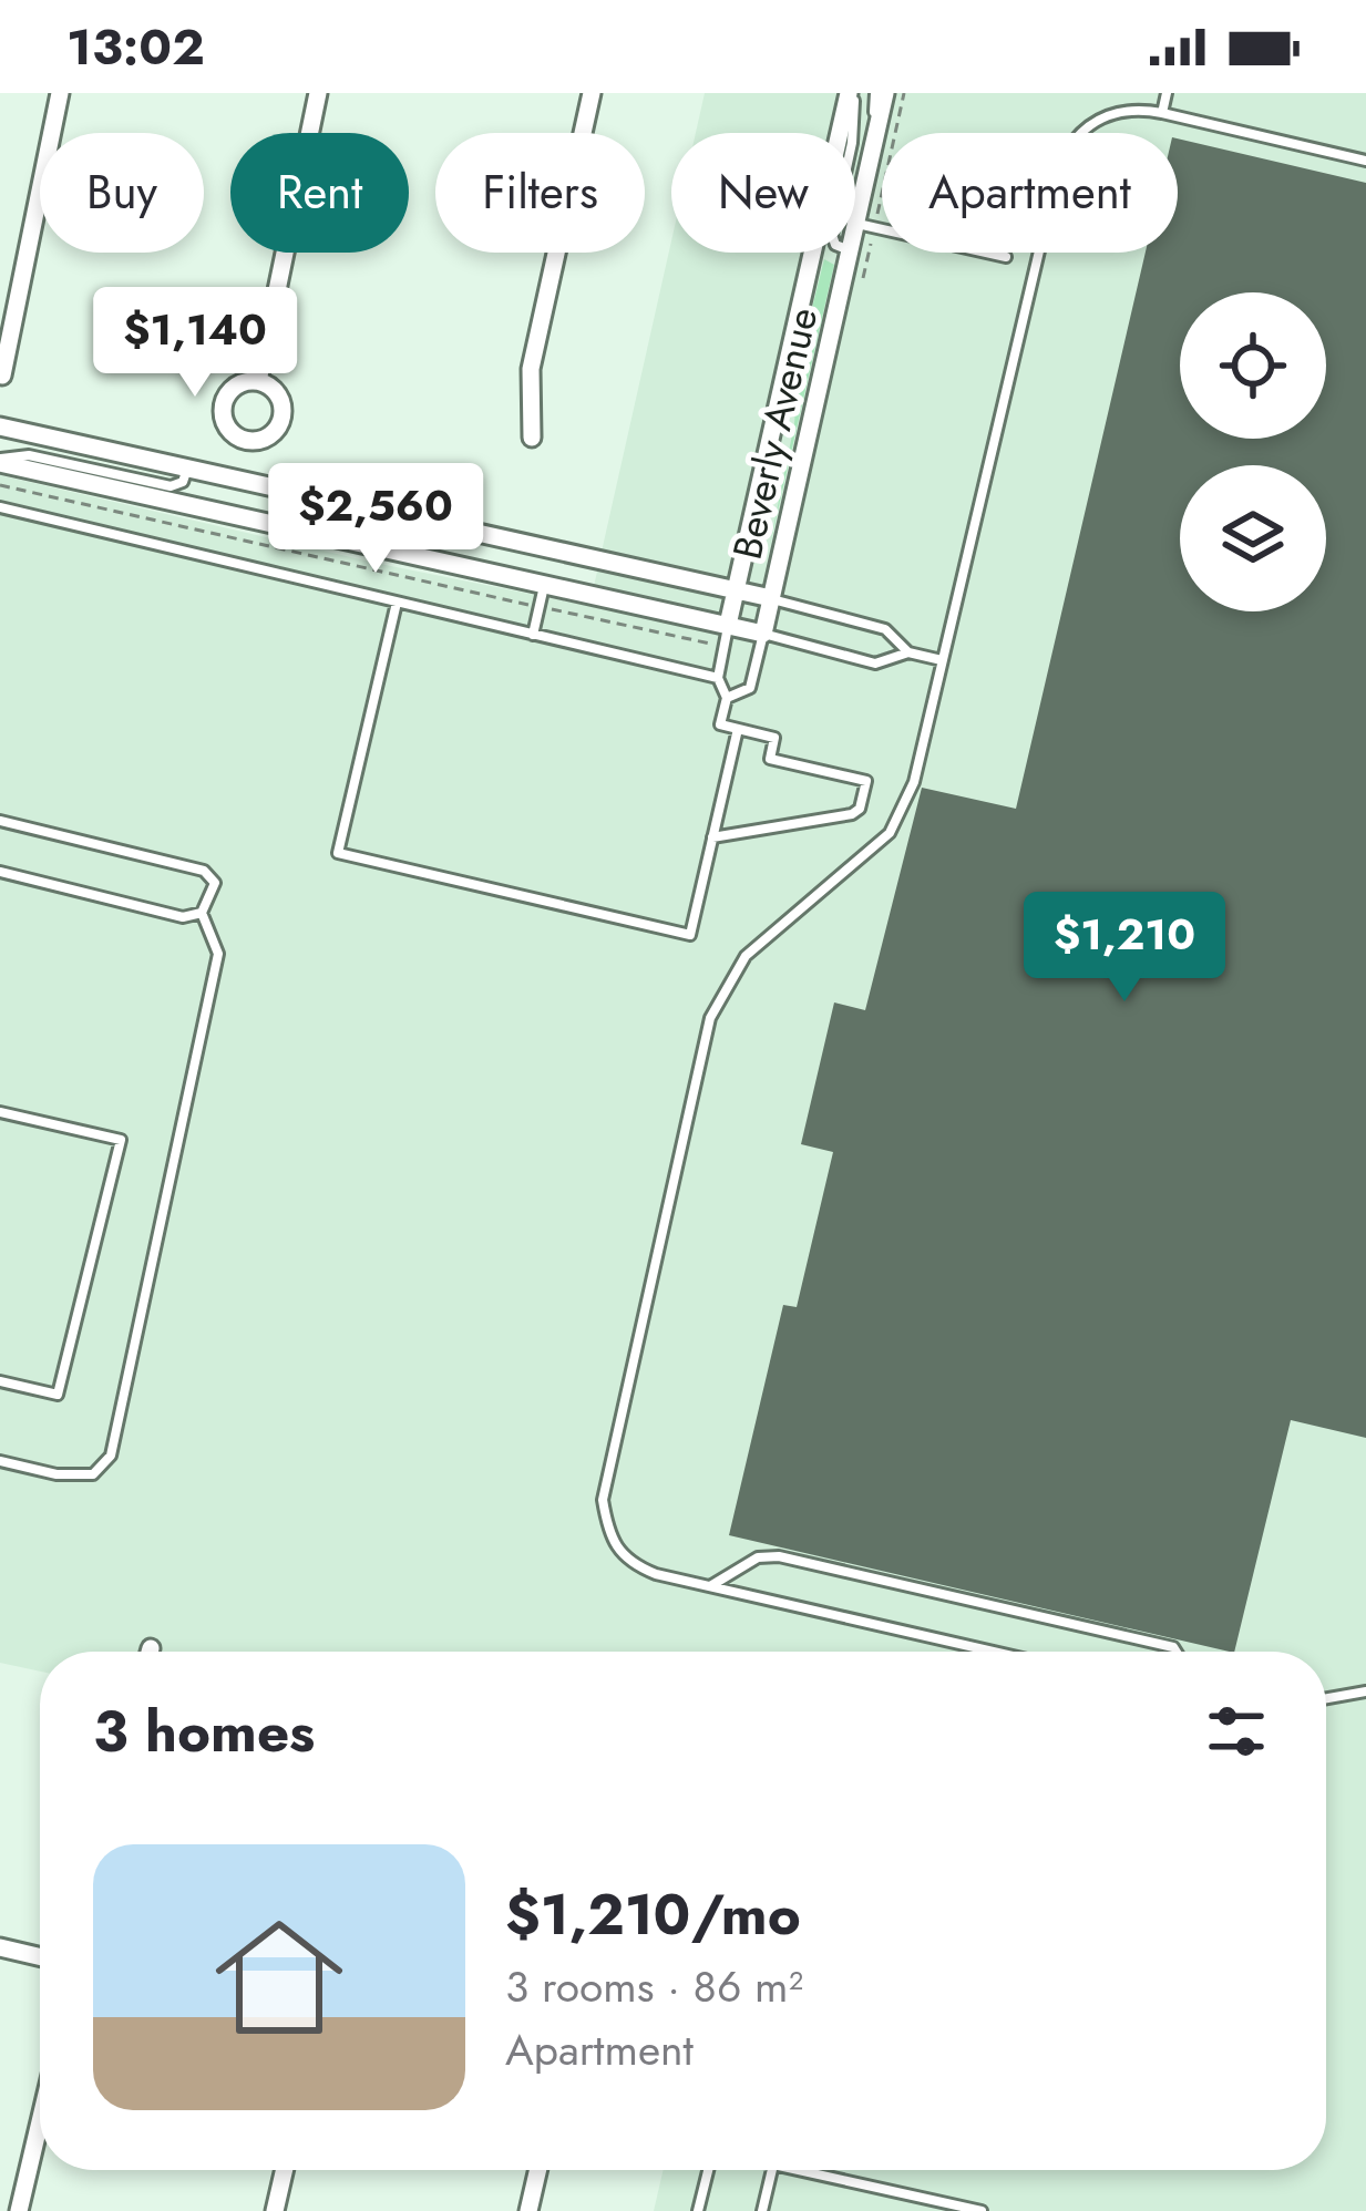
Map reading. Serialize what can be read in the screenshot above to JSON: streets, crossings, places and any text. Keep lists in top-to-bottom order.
{
  "streets": {
    "street": ["Beverly Avenue"]
  },
  "page": {
    "status": "13:02",
    "chip": [
      "Buy",
      "Rent",
      "Filters",
      "New",
      "Apartment"
    ],
    "price": ["$1,140", "$2,560", "$1,210"],
    "heading": "3 homes",
    "list": [
      {
        "name": "$1,210/mo",
        "note": "3 rooms · 86 m² · Apartment"
      }
    ]
  }
}
